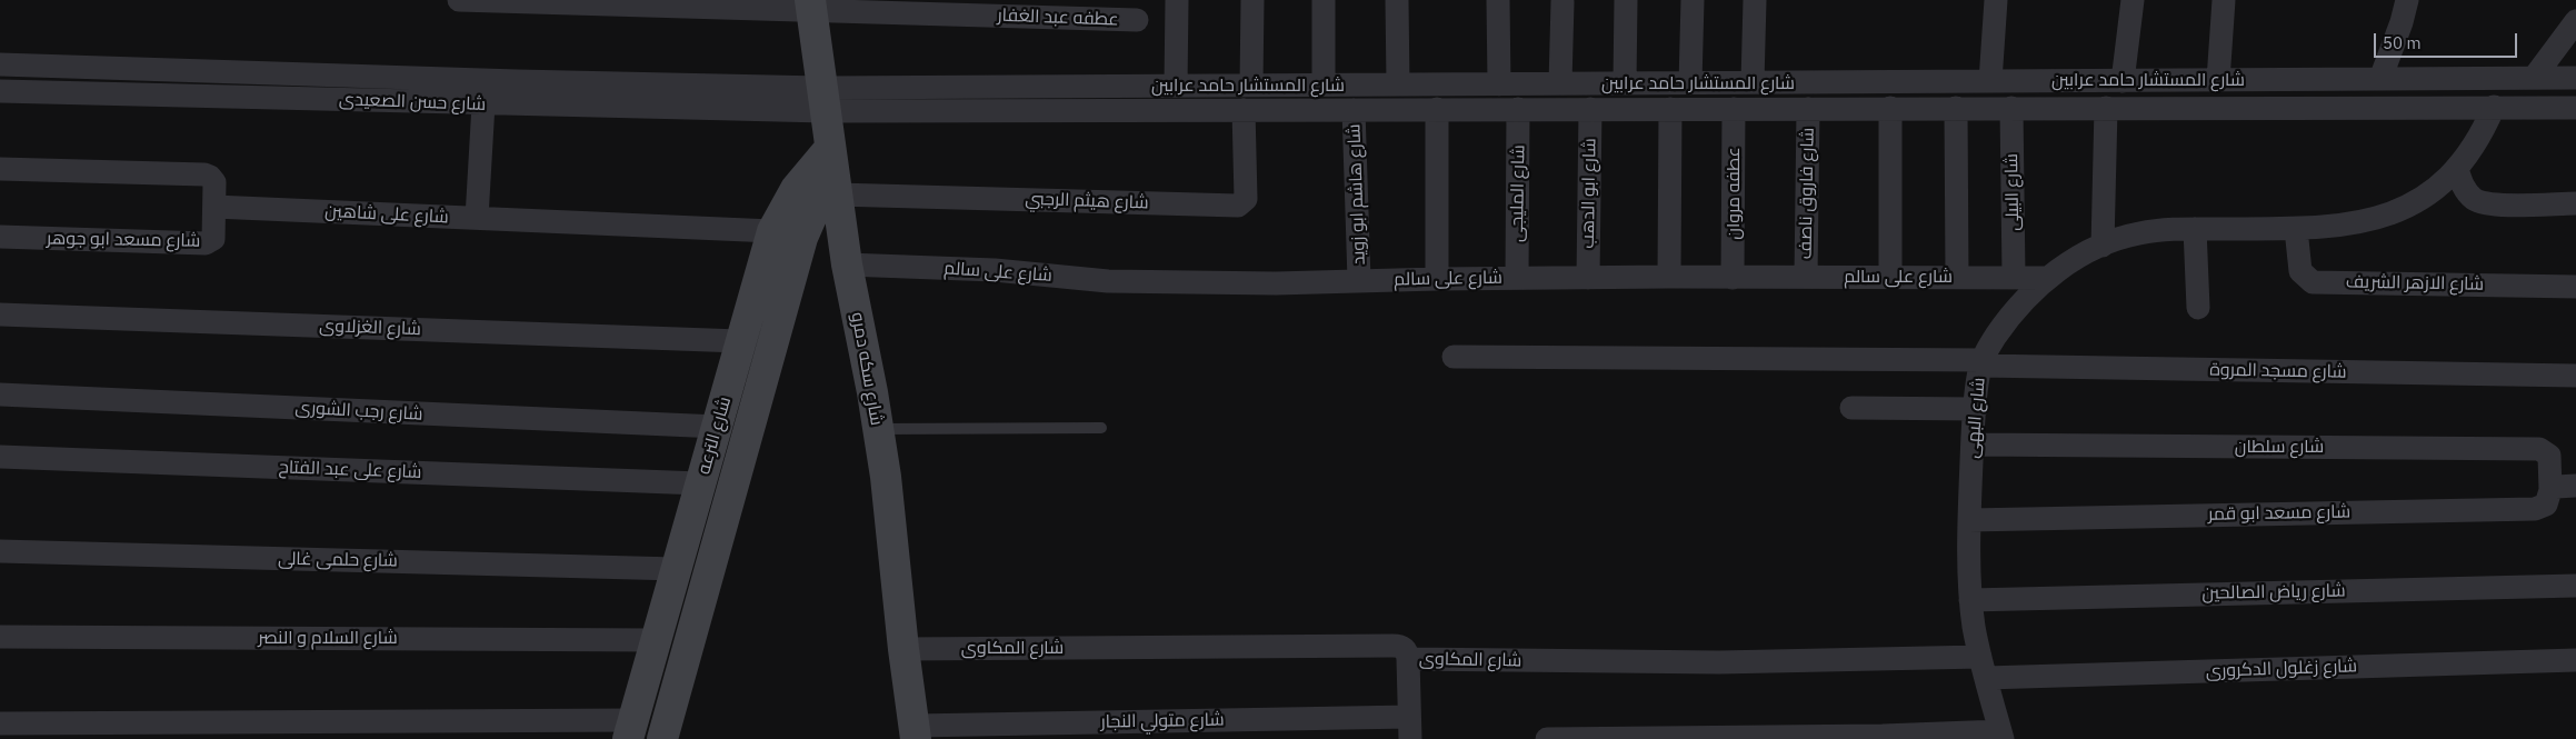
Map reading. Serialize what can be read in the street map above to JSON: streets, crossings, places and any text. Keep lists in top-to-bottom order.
{
  "streets": {
    "main road": ["شارع سكه دمرو", "شارع الترعه"],
    "street": [
      "عطفه عبد الغفار",
      "شارع المستشار حامد عرابين",
      "شارع حسن الصعيدى",
      "شارع البيلى",
      "شارع المليجى",
      "شارع ابو الدهب",
      "عطفه مروان",
      "شارع فاروق ناصف",
      "شارع هاشم ابو زويد",
      "شارع هيثم الرجبي",
      "شارع على شاهين",
      "شارع مسعد ابو جوهر",
      "شارع على سالم",
      "شارع الازهر الشريف",
      "شارع الغزلاوى",
      "شارع مسجد المروة",
      "شارع رجب الشورى",
      "شارع البهى",
      "شارع سلطان",
      "شارع على عبد الفتاح",
      "شارع مسعد ابو قمر",
      "شارع حلمى غالى",
      "شارع رياض الصالحين",
      "شارع السلام و النصر",
      "شارع المكاوى",
      "شارع زغلول الدكرورى",
      "شارع متولي النجار"
    ]
  },
  "crossings": [
    ["عطفه عبد الغفار", "شارع سكه دمرو"],
    ["شارع المستشار حامد عرابين", "شارع حسن الصعيدى"],
    ["شارع المستشار حامد عرابين", "شارع البيلى"],
    ["شارع المستشار حامد عرابين", "شارع المليجى"],
    ["شارع المستشار حامد عرابين", "شارع ابو الدهب"],
    ["شارع المستشار حامد عرابين", "عطفه مروان"],
    ["شارع المستشار حامد عرابين", "شارع فاروق ناصف"],
    ["شارع المستشار حامد عرابين", "شارع هاشم ابو زويد"],
    ["شارع المستشار حامد عرابين", "شارع هيثم الرجبي"],
    ["شارع المستشار حامد عرابين", "شارع سكه دمرو"],
    ["شارع المستشار حامد عرابين", "شارع البهى"],
    ["شارع حسن الصعيدى", "شارع سكه دمرو"],
    ["شارع البيلى", "شارع على سالم"],
    ["شارع المليجى", "شارع على سالم"],
    ["شارع ابو الدهب", "شارع على سالم"],
    ["عطفه مروان", "شارع على سالم"],
    ["شارع فاروق ناصف", "شارع على سالم"],
    ["شارع هاشم ابو زويد", "شارع على سالم"],
    ["شارع هيثم الرجبي", "شارع سكه دمرو"],
    ["شارع هيثم الرجبي", "شارع الترعه"],
    ["شارع على شاهين", "شارع مسعد ابو جوهر"],
    ["شارع على شاهين", "شارع الترعه"],
    ["شارع على سالم", "شارع سكه دمرو"],
    ["شارع على سالم", "شارع البهى"],
    ["شارع الازهر الشريف", "شارع البهى"],
    ["شارع الغزلاوى", "شارع الترعه"],
    ["شارع سكه دمرو", "شارع الترعه"],
    ["شارع سكه دمرو", "شارع المكاوى"],
    ["شارع سكه دمرو", "شارع متولي النجار"],
    ["شارع مسجد المروة", "شارع البهى"],
    ["شارع رجب الشورى", "شارع الترعه"],
    ["شارع البهى", "شارع سلطان"],
    ["شارع البهى", "شارع مسعد ابو قمر"],
    ["شارع البهى", "شارع رياض الصالحين"],
    ["شارع البهى", "شارع المكاوى"],
    ["شارع البهى", "شارع زغلول الدكرورى"],
    ["شارع الترعه", "شارع على عبد الفتاح"],
    ["شارع الترعه", "شارع حلمى غالى"],
    ["شارع الترعه", "شارع السلام و النصر"],
    ["شارع سلطان", "شارع مسعد ابو قمر"],
    ["شارع المكاوى", "شارع زغلول الدكرورى"]
  ],
  "scale_bar": "50 m"
}
